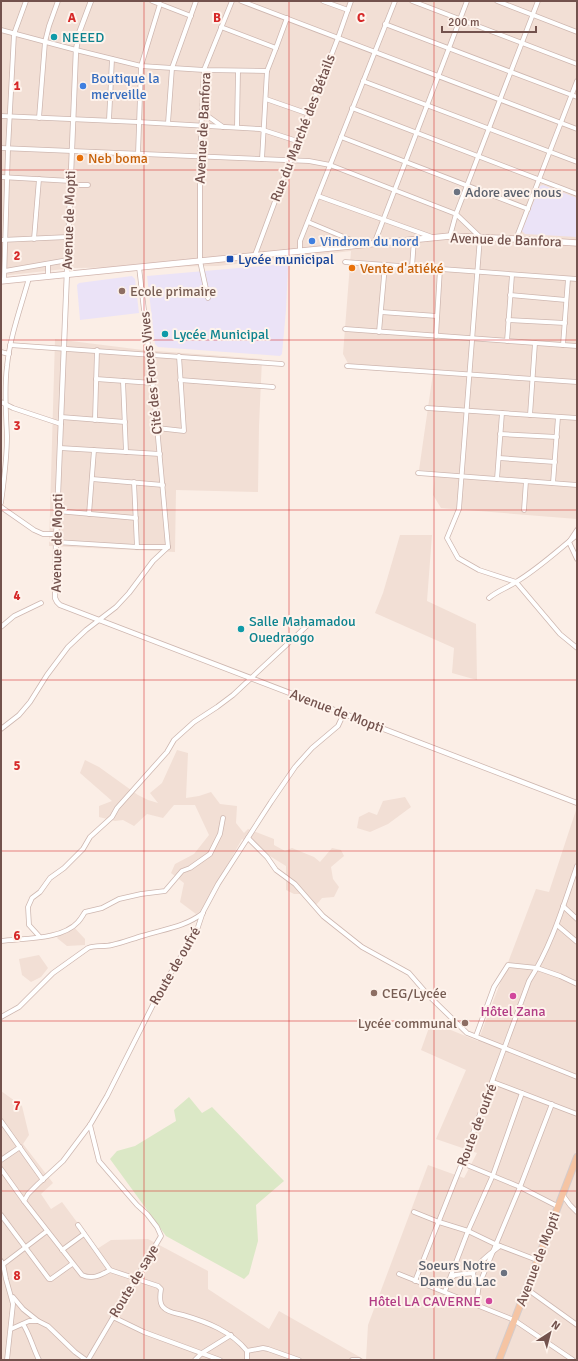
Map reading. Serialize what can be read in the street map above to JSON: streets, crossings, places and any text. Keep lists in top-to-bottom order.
{
  "streets": {
    "main road": ["Avenue de Banfora", "Avenue de Mopti"],
    "street": [
      "Rue du Marché des Bétails",
      "Cité des Forces Vives",
      "Route de oufré",
      "Route de saye"
    ]
  },
  "crossings": [
    ["Avenue de Banfora", "Rue du Marché des Bétails"],
    ["Avenue de Banfora", "Avenue de Mopti"],
    ["Avenue de Banfora", "Cité des Forces Vives"],
    ["Avenue de Mopti", "Cité des Forces Vives"],
    ["Avenue de Mopti", "Route de oufré"],
    ["Route de oufré", "Route de saye"]
  ],
  "places": {
    "other": [
      "NEEED",
      "Boutique la merveille",
      "Neb boma",
      "Adore avec nous",
      "Vindrom du nord",
      "Vente d'atiéké",
      "Ecole primaire",
      "Lycée Municipal",
      "Salle Mahamadou Ouedraogo",
      "CEG/Lycée",
      "Hôtel Zana",
      "Lycée communal",
      "Soeurs Notre Dame du Lac",
      "Hôtel LA CAVERNE"
    ],
    "transit": ["Lycée municipal"]
  },
  "scale_bar": "200 m",
  "north": "top right",
  "grid": {
    "columns": ["A", "B", "C"],
    "rows": [
      "1",
      "2",
      "3",
      "4",
      "5",
      "6",
      "7",
      "8"
    ]
  }
}
